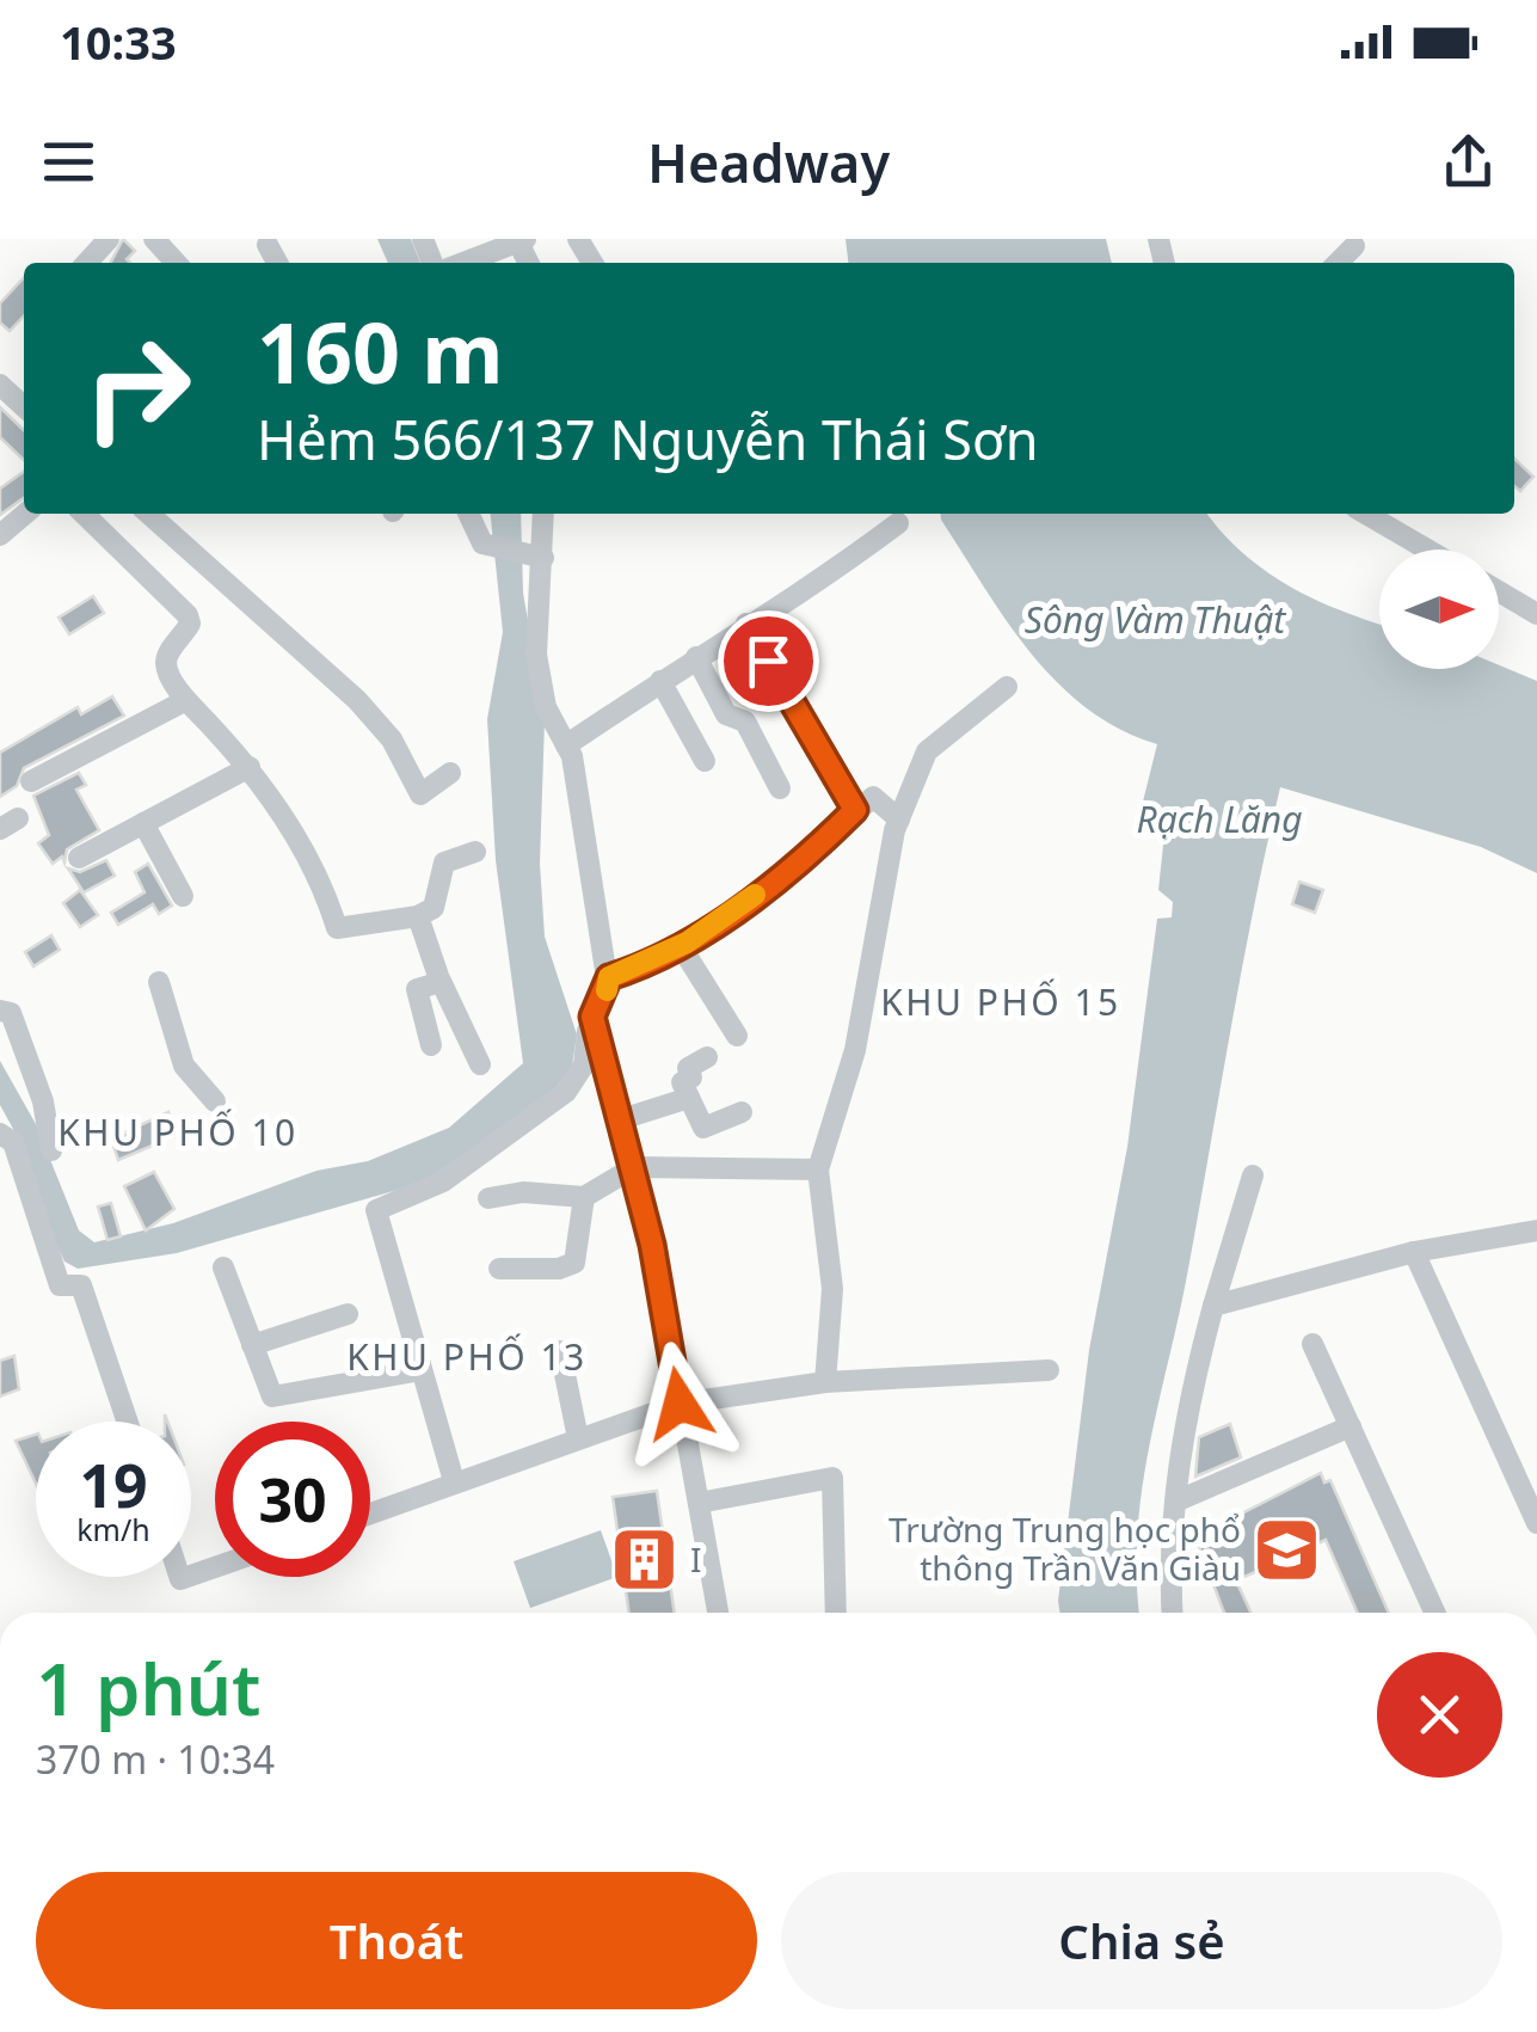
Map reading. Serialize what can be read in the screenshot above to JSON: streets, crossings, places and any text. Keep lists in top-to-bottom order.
{
  "districts": ["KHU PHỐ 15", "KHU PHỐ 10", "KHU PHỐ 13"],
  "water": ["Sông Vàm Thuật", "Rạch Lăng"],
  "places": {
    "school or university": ["Trường Trung học phổ thông Trần Văn Giàu"],
    "building": ["I"]
  },
  "north": "right",
  "page": {
    "status": "10:33",
    "header": "Headway",
    "turn": ["160 m", "Hẻm 566/137 Nguyễn Thái Sơn"],
    "speed": "19 km/h",
    "limit": "30",
    "heading": ["1 phút", "370 m · 10:34"],
    "buttons": ["Thoát", "Chia sẻ"]
  }
}
